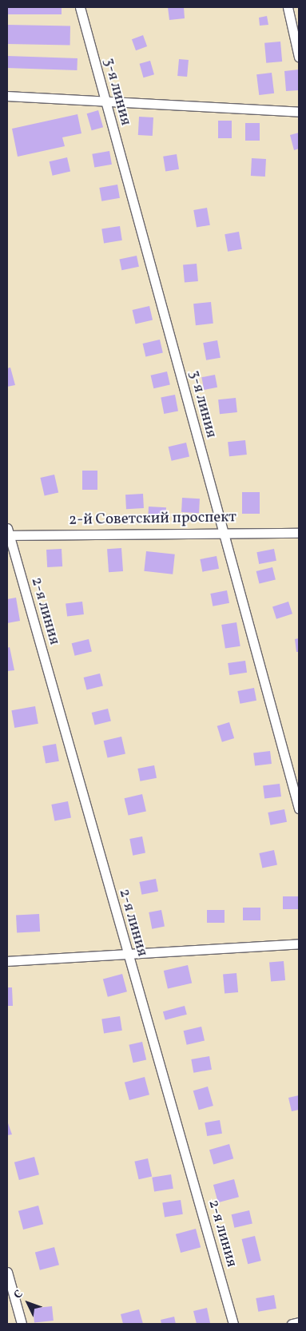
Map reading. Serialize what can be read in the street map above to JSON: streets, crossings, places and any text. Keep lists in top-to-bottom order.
{
  "streets": {
    "street": ["3-я линия", "2-й Советский проспект", "2-я линия"]
  },
  "crossings": [
    ["3-я линия", "2-й Советский проспект"],
    ["2-й Советский проспект", "2-я линия"]
  ],
  "north": "top left"
}
